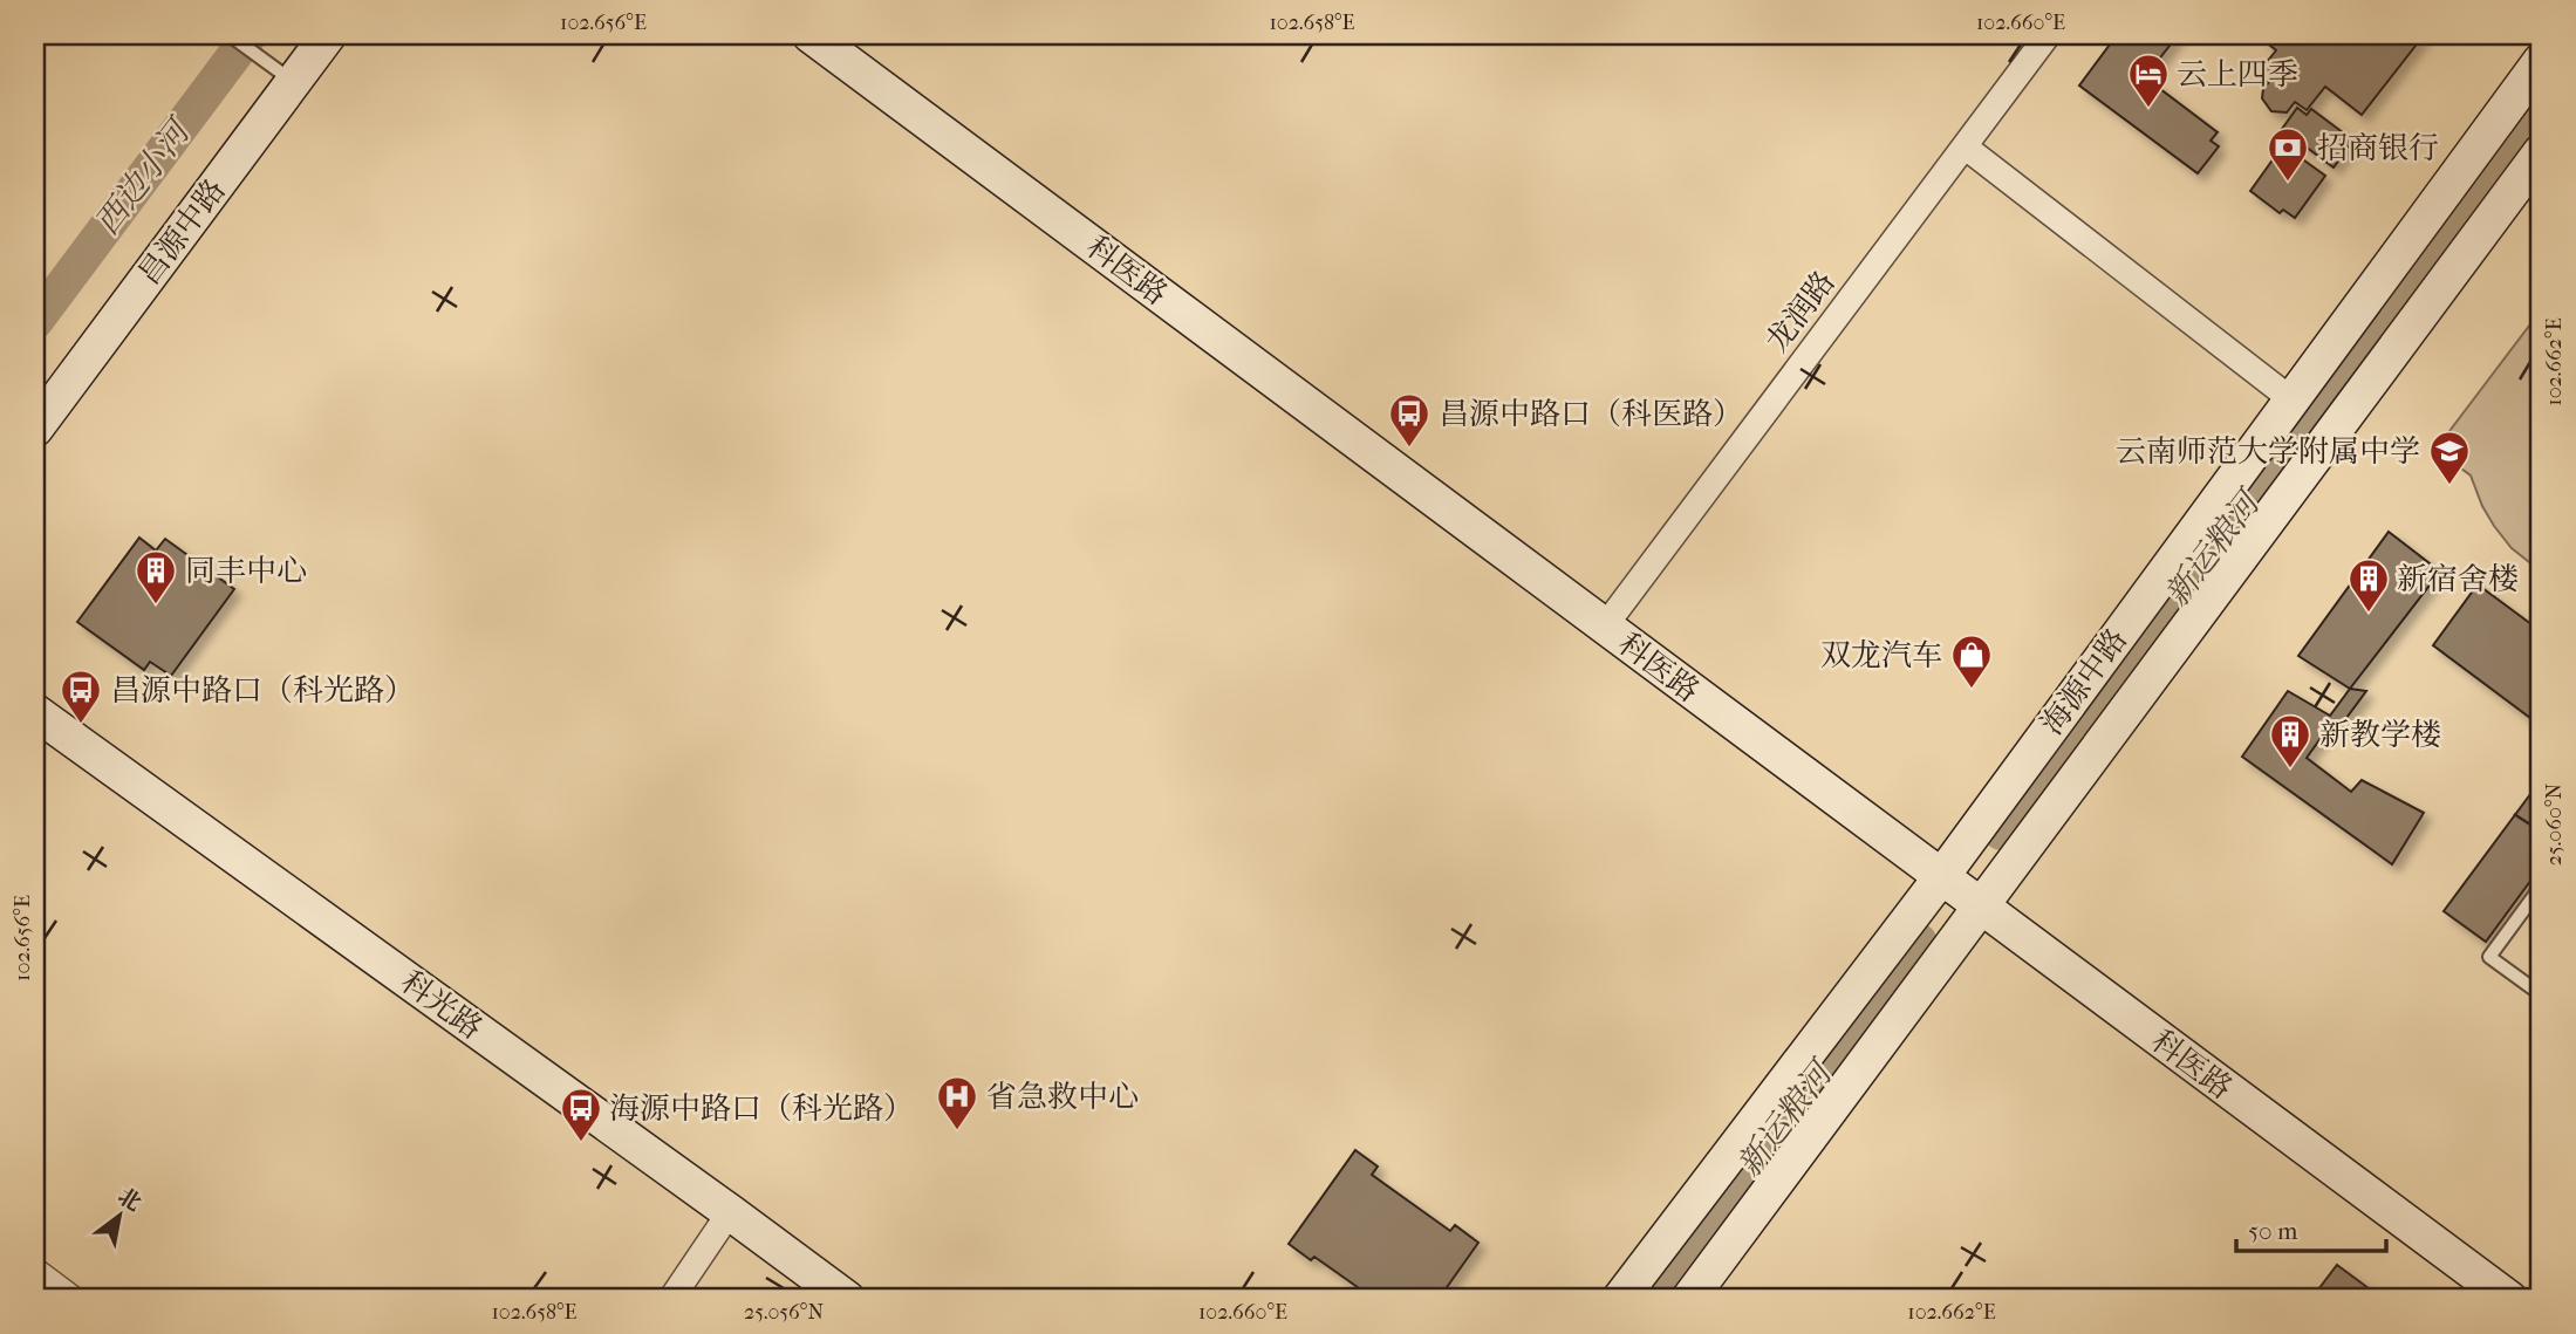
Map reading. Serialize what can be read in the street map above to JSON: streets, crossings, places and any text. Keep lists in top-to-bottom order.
{
  "streets": {
    "main road": [
      "昌源中路",
      "科医路",
      "海源中路",
      "科光路"
    ],
    "street": ["龙润路"]
  },
  "crossings": [
    ["科医路", "龙润路"],
    ["科医路", "海源中路"]
  ],
  "water": ["西边小河", "新运粮河"],
  "places": {
    "hotel": ["云上四季"],
    "bank": ["招商银行"],
    "bus stop": ["昌源中路口（科医路）", "昌源中路口（科光路）", "海源中路口（科光路）"],
    "school or university": ["云南师范大学附属中学"],
    "building": ["同丰中心", "新宿舍楼", "新教学楼"],
    "shop": ["双龙汽车"],
    "hospital": ["省急救中心"]
  },
  "scale_bar": "50 m",
  "north": "top right",
  "coordinates": [
    "102.656°E",
    "102.658°E",
    "102.660°E",
    "102.662°E",
    "25.060°N",
    "25.056°N"
  ]
}
